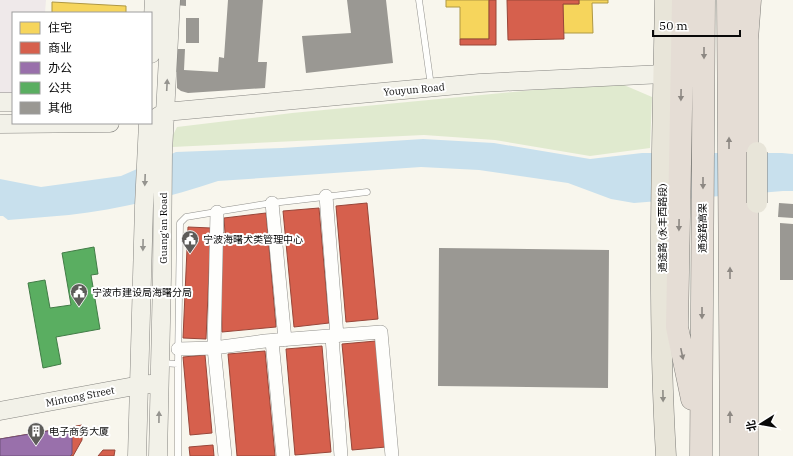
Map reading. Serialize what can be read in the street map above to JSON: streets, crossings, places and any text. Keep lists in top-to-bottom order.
{
  "streets": {
    "highway": ["通途路高架"],
    "main road": ["通途路 (永丰西路段)"],
    "street": ["Youyun Road", "Guang'an Road", "Mintong Street"]
  },
  "crossings": [
    ["Youyun Road", "Guang'an Road"],
    ["Youyun Road", "通途路 (永丰西路段)"],
    ["Guang'an Road", "Mintong Street"]
  ],
  "places": {
    "public building": ["宁波海曙犬类管理中心", "宁波市建设局海曙分局"],
    "building": ["电子商务大厦"]
  },
  "legend": [
    "住宅",
    "商业",
    "办公",
    "公共",
    "其他"
  ],
  "scale_bar": "50 m",
  "north": "left"
}
